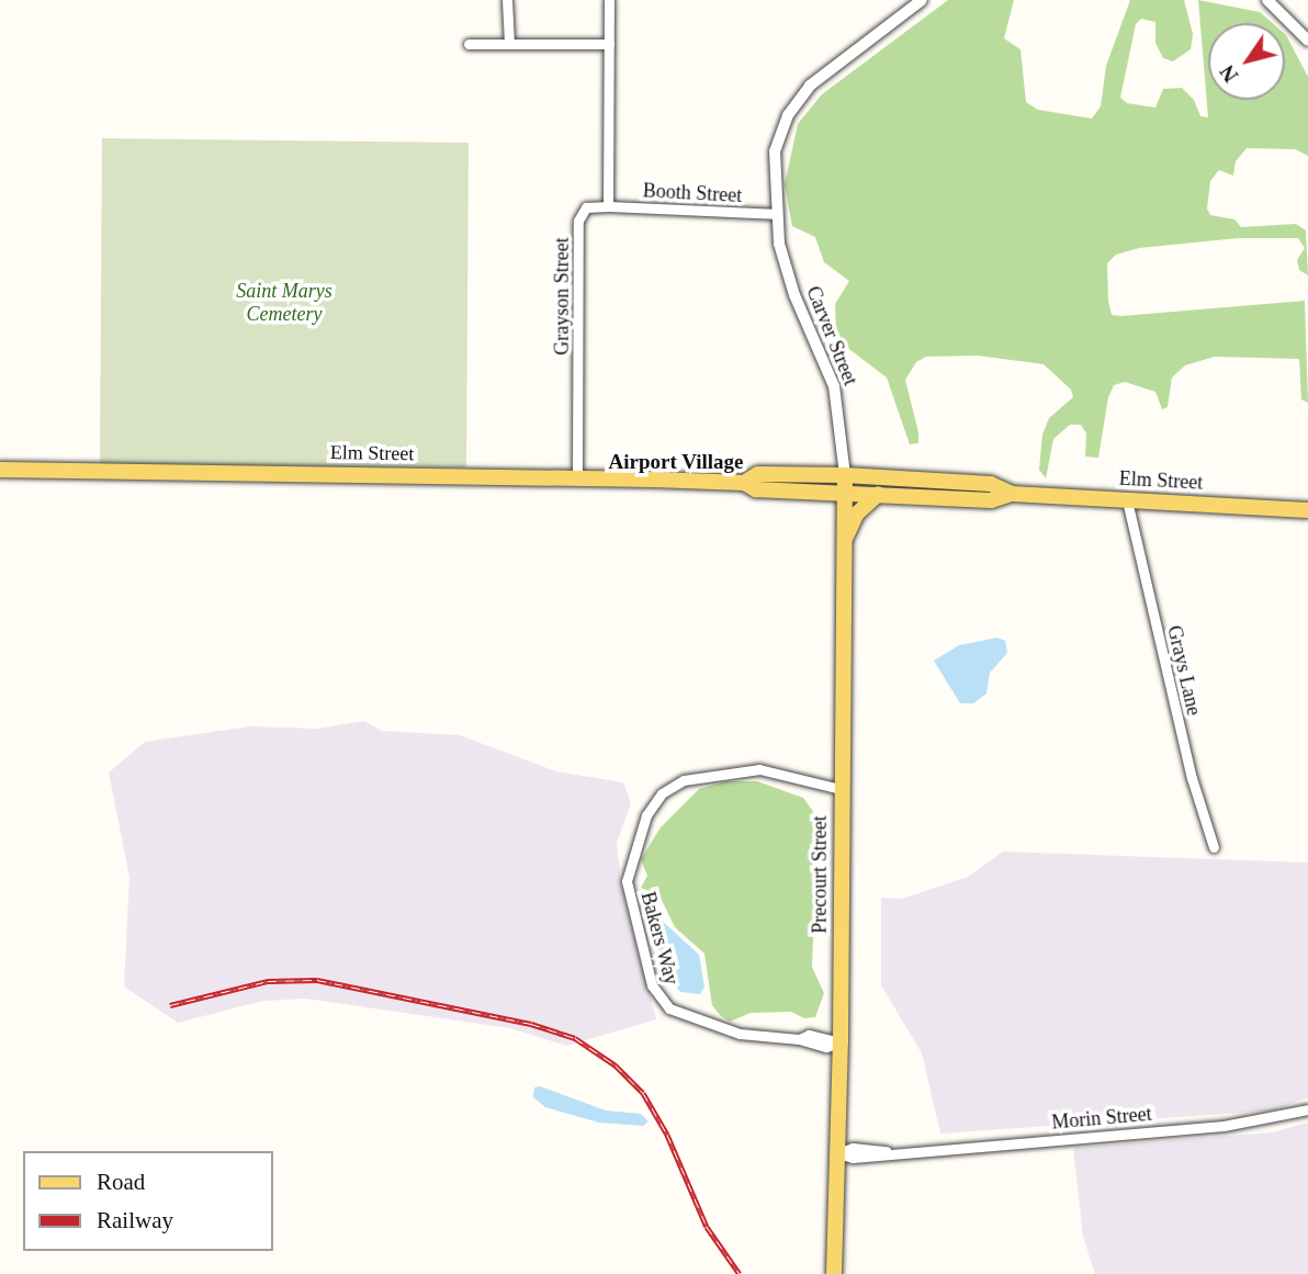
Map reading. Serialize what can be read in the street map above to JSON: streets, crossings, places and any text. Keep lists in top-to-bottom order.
{
  "streets": {
    "main road": ["Elm Street", "Precourt Street"],
    "street": [
      "Booth Street",
      "Grayson Street",
      "Carver Street",
      "Grays Lane",
      "Bakers Way",
      "Morin Street"
    ]
  },
  "crossings": [
    ["Booth Street", "Grayson Street"],
    ["Booth Street", "Carver Street"],
    ["Grayson Street", "Elm Street"],
    ["Carver Street", "Elm Street"],
    ["Carver Street", "Precourt Street"],
    ["Elm Street", "Grays Lane"],
    ["Elm Street", "Precourt Street"],
    ["Precourt Street", "Bakers Way"],
    ["Precourt Street", "Morin Street"]
  ],
  "districts": ["Airport Village"],
  "parks": ["Saint Marys Cemetery"],
  "legend": ["Road", "Railway"],
  "north": "bottom left"
}
